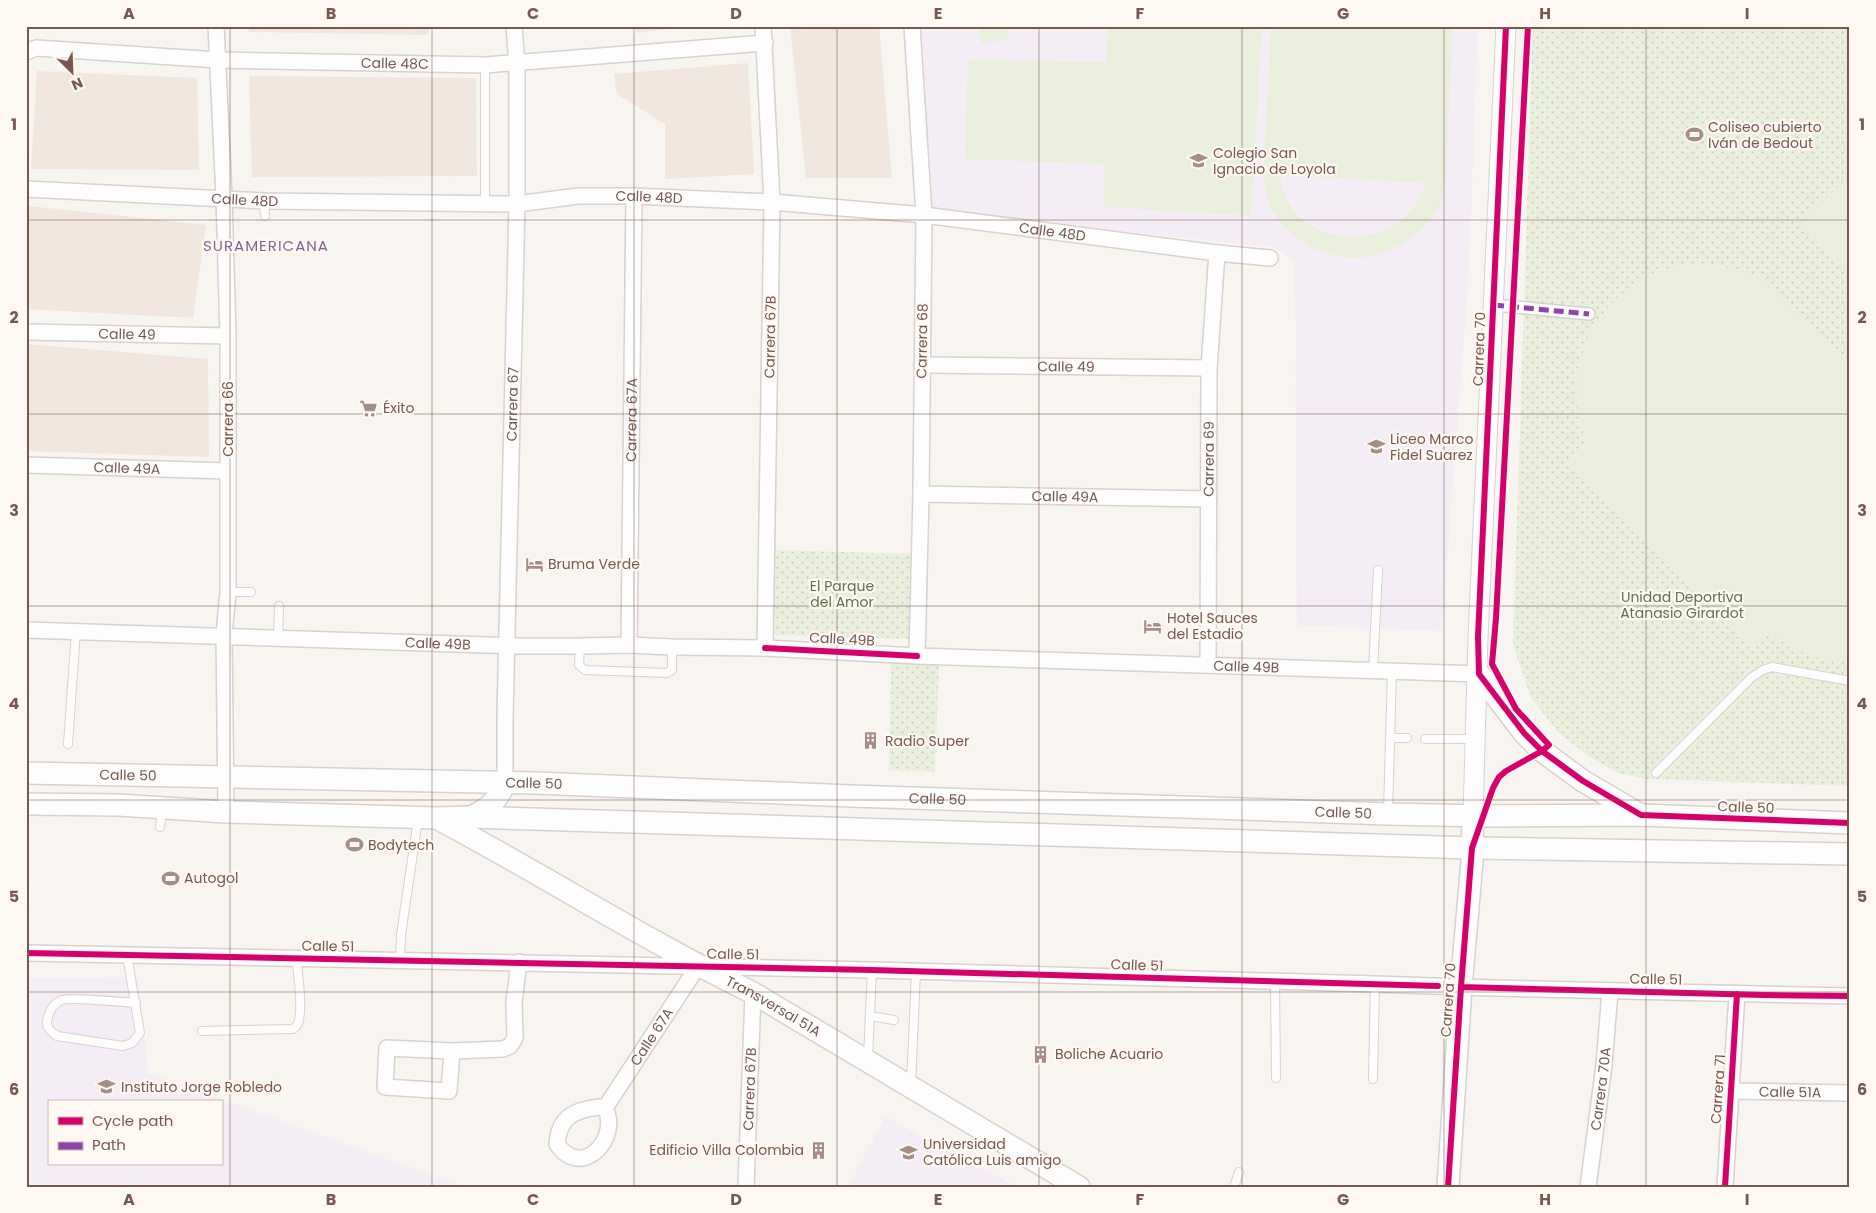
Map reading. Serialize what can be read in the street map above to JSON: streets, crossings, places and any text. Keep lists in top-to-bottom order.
{
  "streets": {
    "main road": ["Carrera 70", "Calle 50", "Transversal 51A"],
    "street": [
      "Calle 48C",
      "Calle 48D",
      "Calle 49",
      "Carrera 67B",
      "Carrera 68",
      "Carrera 67",
      "Carrera 66",
      "Carrera 67A",
      "Carrera 69",
      "Calle 49A",
      "Calle 49B",
      "Calle 51",
      "Calle 67A",
      "Carrera 70A",
      "Carrera 71",
      "Calle 51A"
    ]
  },
  "crossings": [
    ["Calle 48C", "Carrera 67B"],
    ["Calle 48C", "Carrera 67"],
    ["Calle 48C", "Carrera 66"],
    ["Calle 48D", "Carrera 67B"],
    ["Calle 48D", "Carrera 68"],
    ["Calle 48D", "Carrera 67"],
    ["Calle 48D", "Carrera 66"],
    ["Calle 48D", "Carrera 67A"],
    ["Calle 48D", "Carrera 69"],
    ["Calle 49", "Carrera 68"],
    ["Calle 49", "Carrera 66"],
    ["Calle 49", "Carrera 69"],
    ["Carrera 67B", "Calle 49B"],
    ["Carrera 67B", "Transversal 51A"],
    ["Carrera 68", "Calle 49A"],
    ["Carrera 68", "Calle 49B"],
    ["Carrera 70", "Calle 49B"],
    ["Carrera 70", "Calle 50"],
    ["Carrera 70", "Calle 51"],
    ["Carrera 67", "Calle 49B"],
    ["Carrera 67", "Calle 50"],
    ["Carrera 66", "Calle 49A"],
    ["Carrera 66", "Calle 49B"],
    ["Carrera 66", "Calle 50"],
    ["Carrera 67A", "Calle 49B"],
    ["Carrera 69", "Calle 49A"],
    ["Carrera 69", "Calle 49B"],
    ["Calle 51", "Transversal 51A"],
    ["Calle 51", "Calle 67A"],
    ["Calle 51", "Carrera 70A"],
    ["Calle 51", "Carrera 71"],
    ["Transversal 51A", "Calle 67A"],
    ["Carrera 71", "Calle 51A"]
  ],
  "districts": ["SURAMERICANA"],
  "parks": ["El Parque del Amor", "Unidad Deportiva Atanasio Girardot"],
  "places": {
    "sports": ["Coliseo cubierto Iván de Bedout", "Bodytech", "Autogol"],
    "school or university": [
      "Colegio San Ignacio de Loyola",
      "Liceo Marco Fidel Suarez",
      "Instituto Jorge Robledo",
      "Universidad Católica Luis amigo"
    ],
    "supermarket": ["Éxito"],
    "hotel": ["Bruma Verde", "Hotel Sauces del Estadio"],
    "building": ["Radio Super", "Boliche Acuario", "Edificio Villa Colombia"]
  },
  "legend": ["Cycle path", "Path"],
  "north": "bottom right",
  "grid": {
    "columns": [
      "A",
      "B",
      "C",
      "D",
      "E",
      "F",
      "G",
      "H",
      "I"
    ],
    "rows": [
      "1",
      "2",
      "3",
      "4",
      "5",
      "6"
    ]
  }
}
